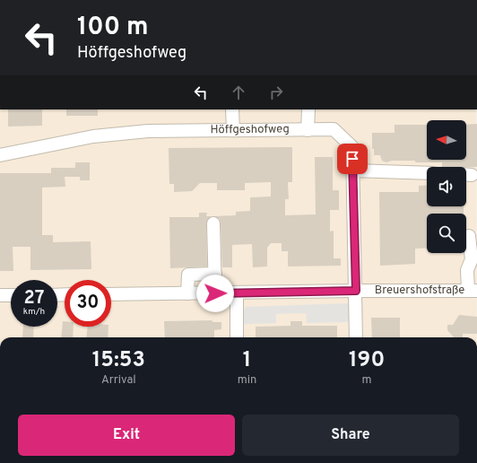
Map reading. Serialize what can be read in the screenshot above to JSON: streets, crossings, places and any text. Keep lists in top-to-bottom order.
{
  "streets": {
    "street": ["Höffgeshofweg", "Breuershofstraße"]
  },
  "crossings": [
    ["Höffgeshofweg", "Breuershofstraße"]
  ],
  "north": "left",
  "page": {
    "turn": ["100 m", "Höffgeshofweg"],
    "speed": "27 km/h",
    "limit": "30",
    "eta": [
      "15:53",
      "Arrival",
      "1",
      "min",
      "190",
      "m"
    ],
    "buttons": ["Exit", "Share"]
  }
}
